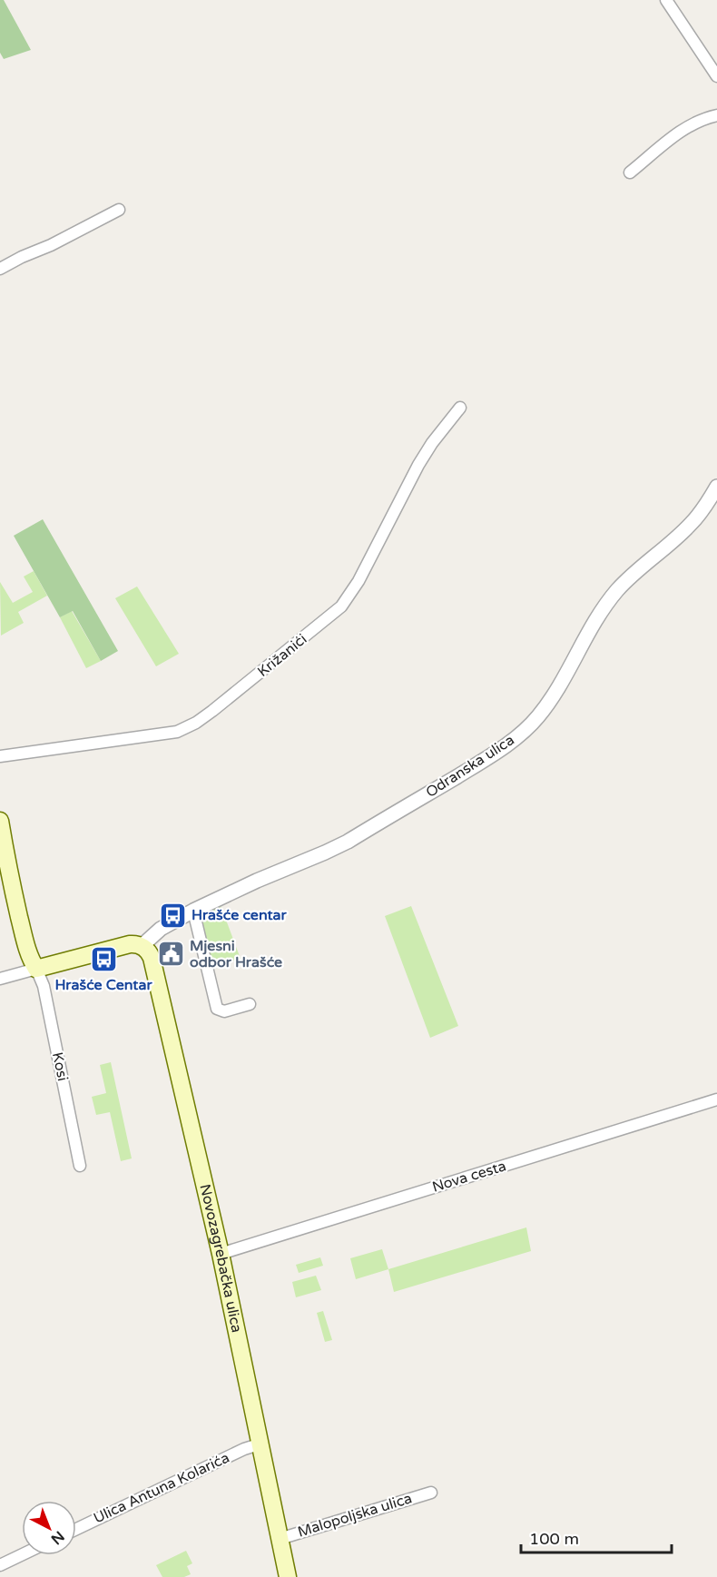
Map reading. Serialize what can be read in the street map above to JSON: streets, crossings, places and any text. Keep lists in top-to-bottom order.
{
  "streets": {
    "main road": ["Novozagrebačka ulica"],
    "street": [
      "Križanići",
      "Odranska ulica",
      "Kosi",
      "Nova cesta",
      "Ulica Antuna Kolarića",
      "Malopoljska ulica"
    ]
  },
  "crossings": [
    ["Odranska ulica", "Novozagrebačka ulica"],
    ["Nova cesta", "Novozagrebačka ulica"],
    ["Novozagrebačka ulica", "Ulica Antuna Kolarića"],
    ["Novozagrebačka ulica", "Malopoljska ulica"]
  ],
  "places": {
    "bus stop": ["Hrašće centar", "Hrašće Centar"],
    "public building": ["Mjesni odbor Hrašće"]
  },
  "scale_bar": "100 m",
  "north": "bottom right"
}
